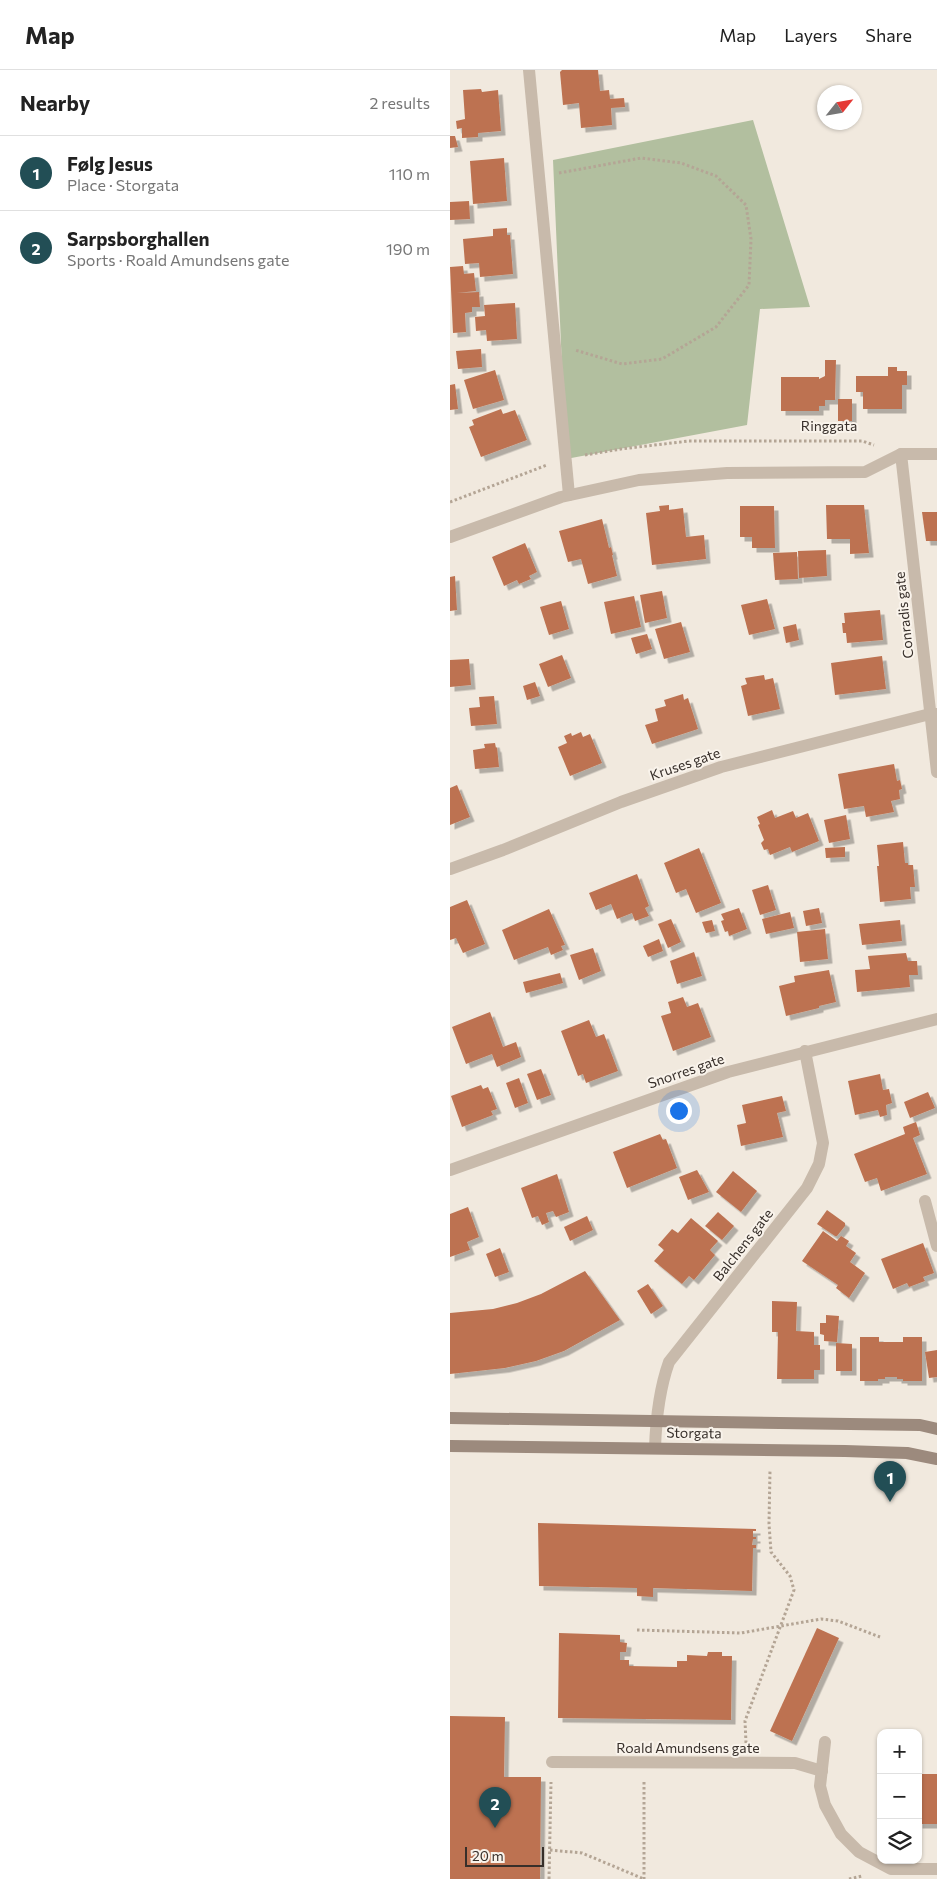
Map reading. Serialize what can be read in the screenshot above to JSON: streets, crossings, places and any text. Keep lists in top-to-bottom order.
{
  "streets": {
    "street": [
      "Conradis gate",
      "Kruses gate",
      "Snorres gate",
      "Balchens gate",
      "Storgata",
      "Roald Amundsens gate"
    ],
    "path": ["Ringgata"]
  },
  "crossings": [
    ["Ringgata", "Conradis gate"],
    ["Conradis gate", "Kruses gate"],
    ["Snorres gate", "Balchens gate"],
    ["Balchens gate", "Storgata"]
  ],
  "scale_bar": "20 m",
  "north": "top right",
  "page": {
    "header": "Map",
    "nav": ["Map", "Layers", "Share"],
    "heading": ["Nearby", "2 results"],
    "list": [
      {
        "mark": "1",
        "name": "Følg Jesus",
        "note": "Place · Storgata",
        "value": "110 m"
      },
      {
        "mark": "2",
        "name": "Sarpsborghallen",
        "note": "Sports · Roald Amundsens gate",
        "value": "190 m"
      }
    ],
    "pins": ["1", "2"],
    "map_buttons": ["+", "−"],
    "scale": "20 m"
  }
}
